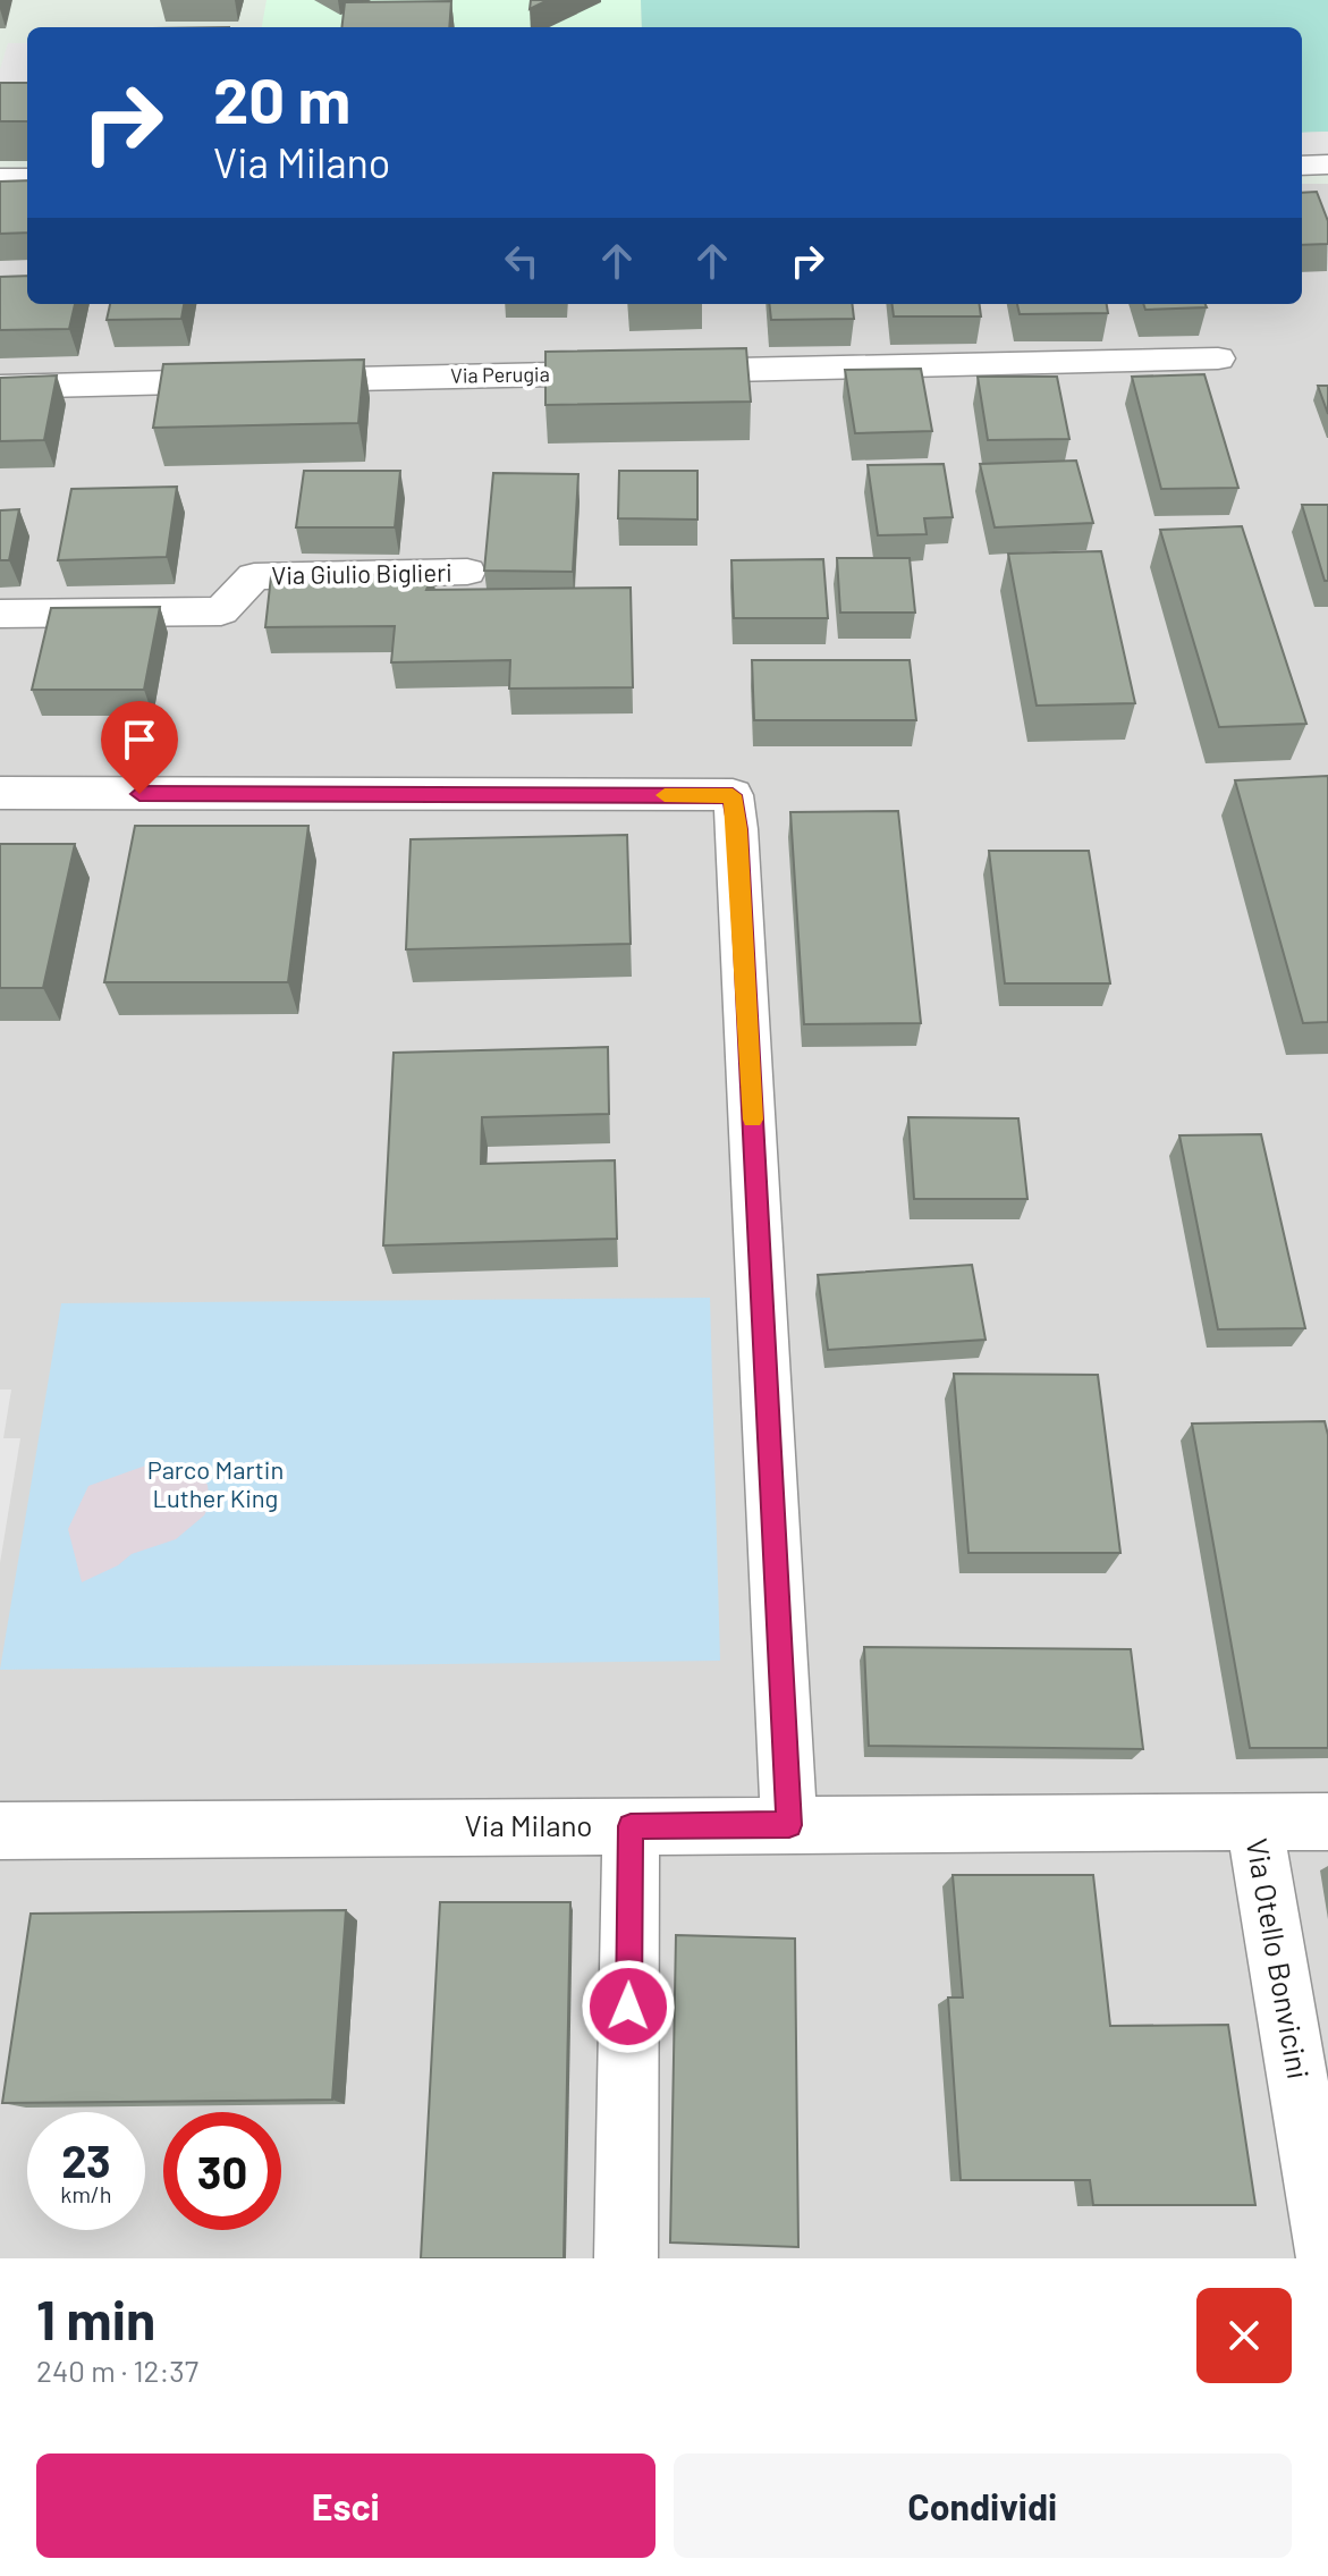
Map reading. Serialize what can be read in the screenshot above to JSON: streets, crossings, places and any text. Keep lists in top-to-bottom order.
{
  "streets": {
    "street": [
      "Via Perugia",
      "Via Giulio Biglieri",
      "Via Milano",
      "Via Otello Bonvicini"
    ]
  },
  "crossings": [
    ["Via Milano", "Via Otello Bonvicini"]
  ],
  "parks": ["Parco Martin Luther King"],
  "page": {
    "turn": ["20 m", "Via Milano"],
    "speed": "23 km/h",
    "limit": "30",
    "heading": ["1 min", "240 m · 12:37"],
    "buttons": ["Esci", "Condividi"]
  }
}
